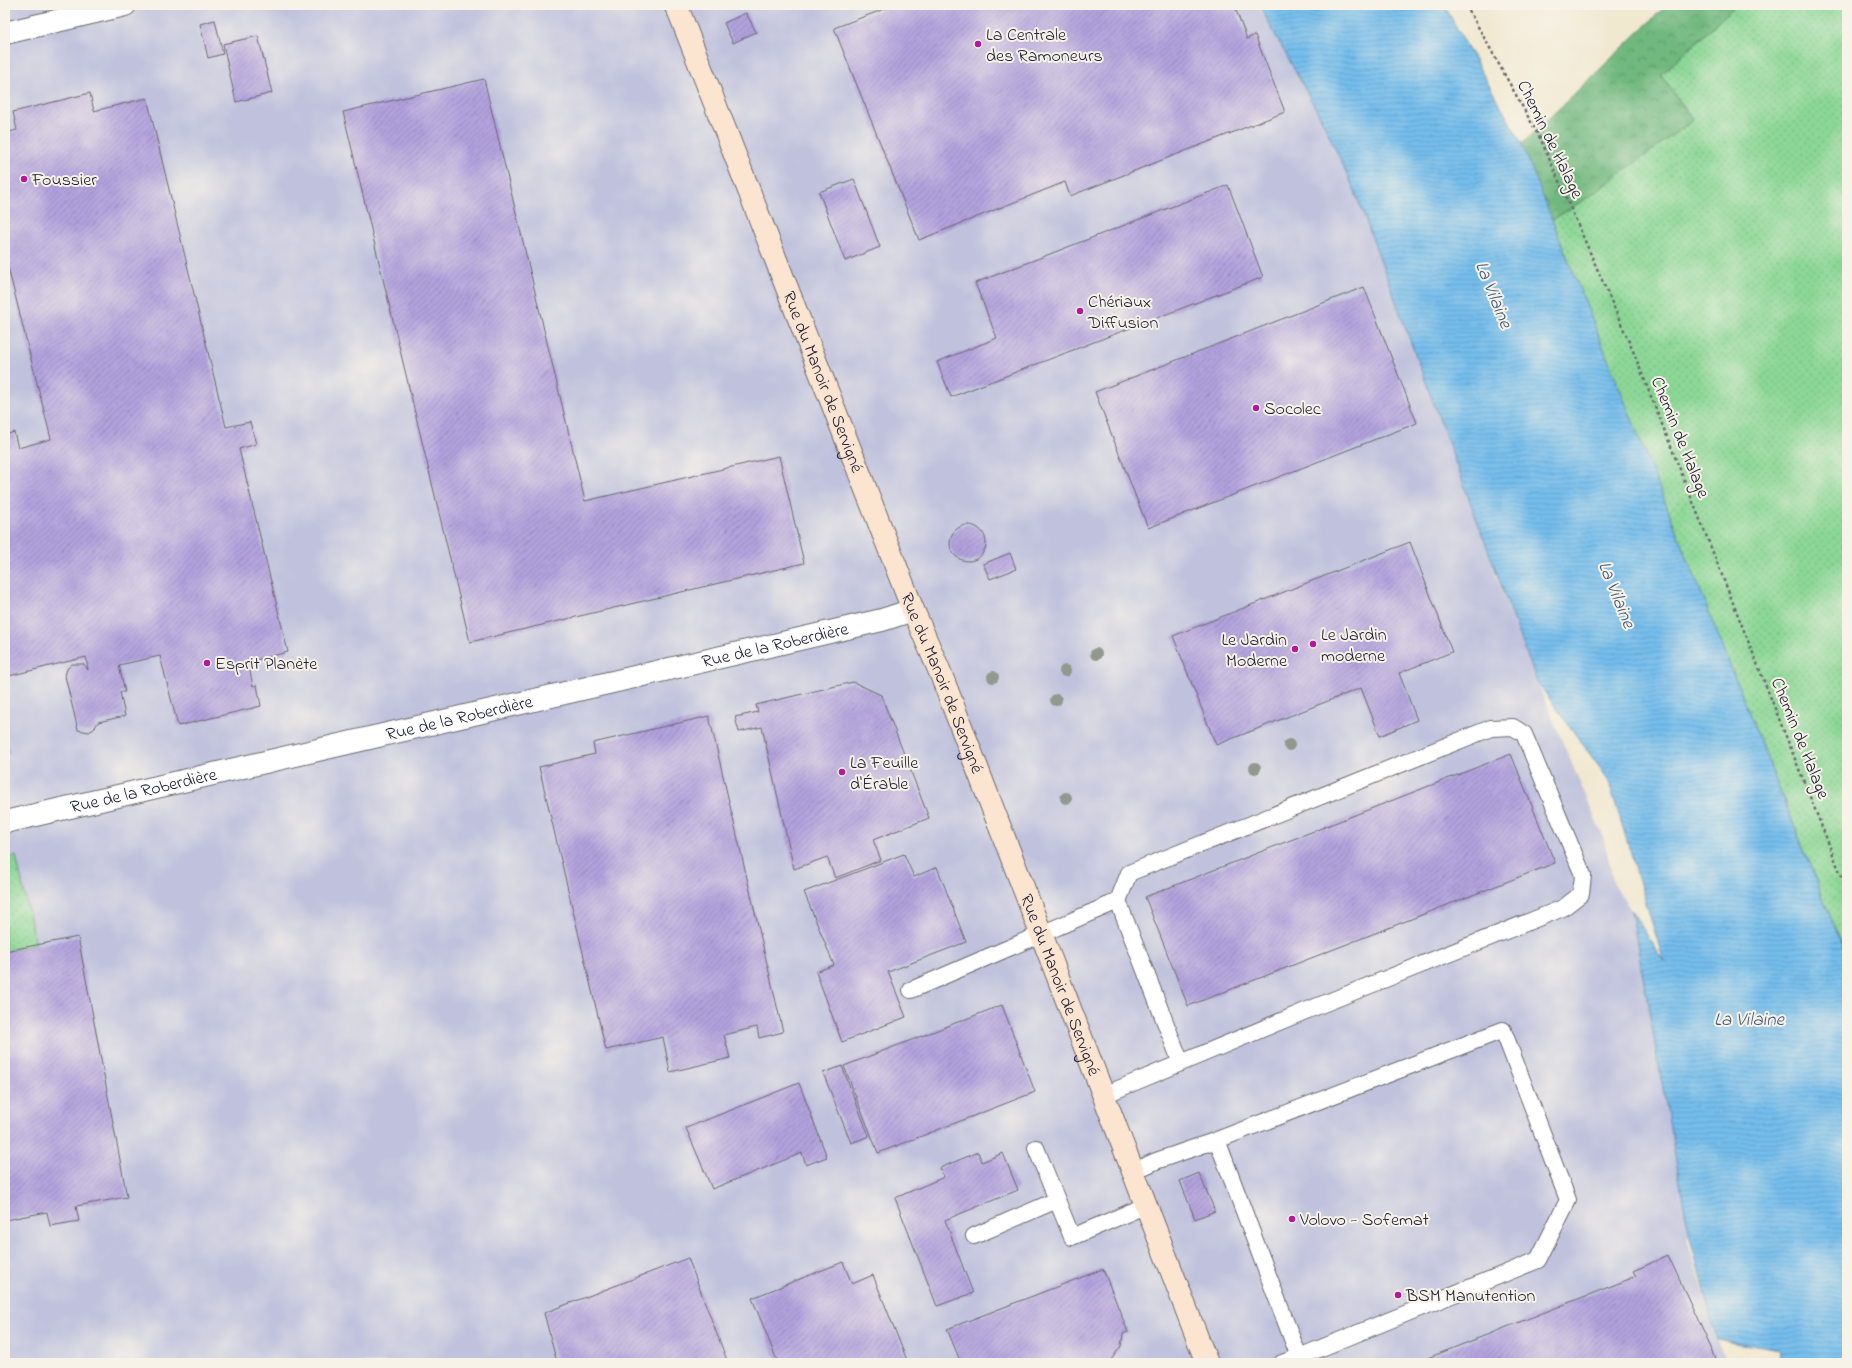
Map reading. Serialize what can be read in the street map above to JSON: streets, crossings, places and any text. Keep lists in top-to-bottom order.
{
  "streets": {
    "street": ["Rue du Manoir de Servigné", "Rue de la Roberdière"],
    "path": ["Chemin de Halage"]
  },
  "crossings": [
    ["Rue du Manoir de Servigné", "Rue de la Roberdière"]
  ],
  "water": ["La Vilaine"],
  "places": [
    "La Centrale des Ramoneurs",
    "Foussier",
    "Chériaux Diffusion",
    "Socolec",
    "Le Jardin moderne",
    "Le Jardin Moderne",
    "Esprit Planète",
    "La Feuille d'Érable",
    "Volovo - Sofemat",
    "BSM Manutention"
  ]
}
